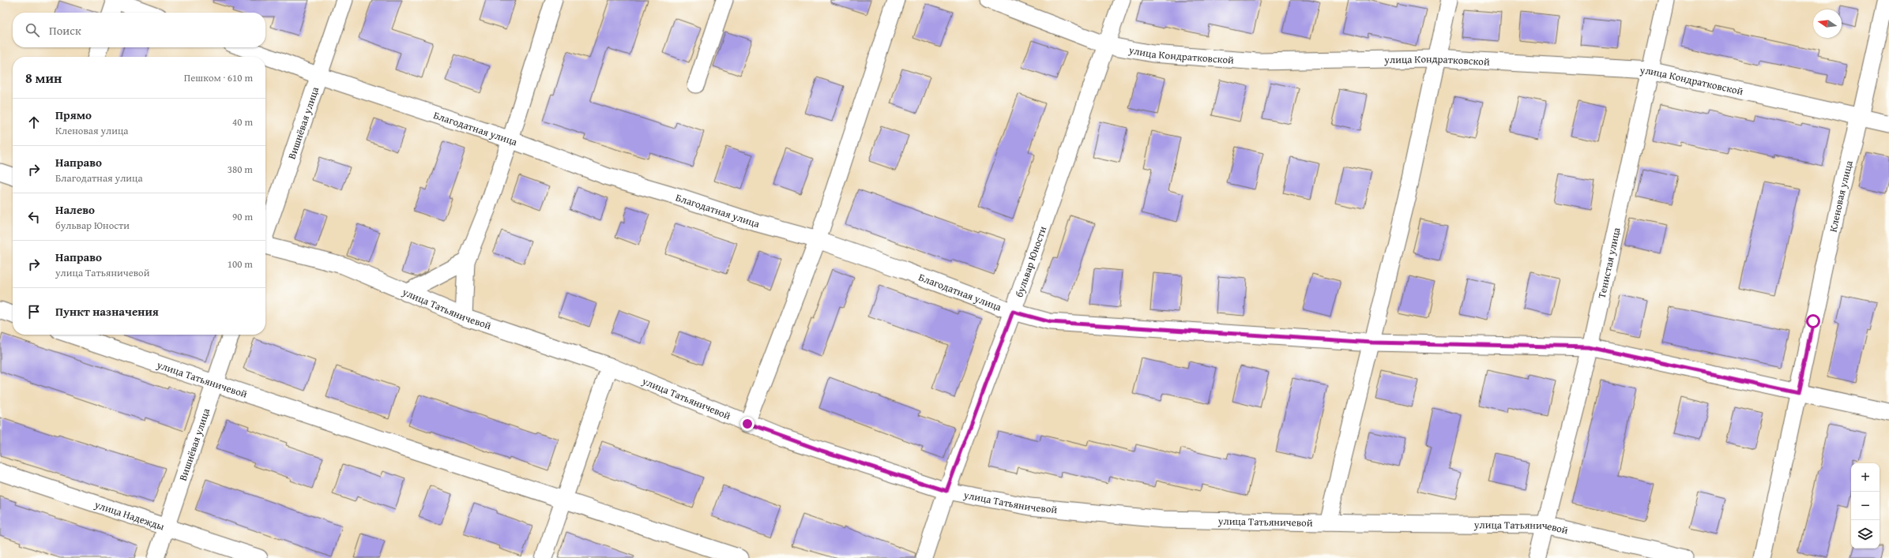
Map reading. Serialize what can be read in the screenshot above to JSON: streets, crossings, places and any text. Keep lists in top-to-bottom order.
{
  "streets": {
    "street": [
      "улица Кондратковской",
      "Вишнёвая улица",
      "Благодатная улица",
      "Кленовая улица",
      "бульвар Юности",
      "Тенистая улица",
      "улица Татьяничевой",
      "улица Надежды"
    ]
  },
  "crossings": [
    ["улица Кондратковской", "Кленовая улица"],
    ["улица Кондратковской", "бульвар Юности"],
    ["улица Кондратковской", "Тенистая улица"],
    ["Вишнёвая улица", "Благодатная улица"],
    ["Вишнёвая улица", "улица Татьяничевой"],
    ["Вишнёвая улица", "улица Надежды"],
    ["Благодатная улица", "Кленовая улица"],
    ["Благодатная улица", "бульвар Юности"],
    ["Благодатная улица", "Тенистая улица"],
    ["бульвар Юности", "улица Татьяничевой"],
    ["Тенистая улица", "улица Татьяничевой"]
  ],
  "north": "left",
  "page": {
    "search": "Поиск",
    "heading": ["8 мин", "Пешком · 610 m"],
    "list": [
      ["Прямо", "Кленовая улица", "40 m"],
      ["Направо", "Благодатная улица", "380 m"],
      ["Налево", "бульвар Юности", "90 m"],
      ["Направо", "улица Татьяничевой", "100 m"],
      "Пункт назначения"
    ],
    "map_buttons": ["+", "−"]
  }
}
